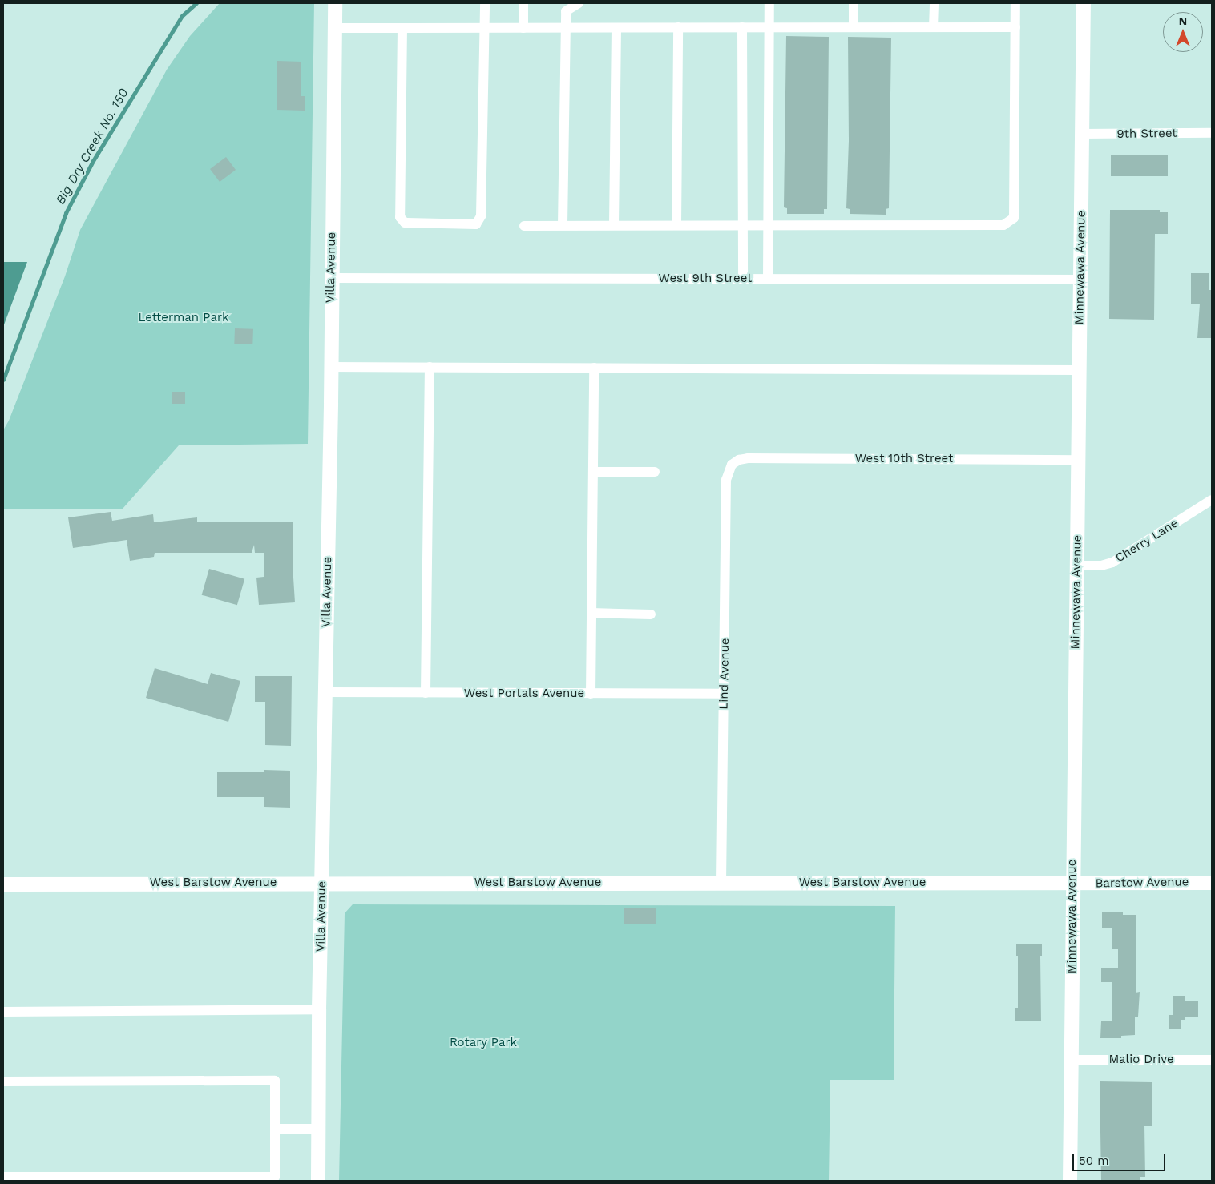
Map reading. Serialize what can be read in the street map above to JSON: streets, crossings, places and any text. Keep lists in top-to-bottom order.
{
  "streets": {
    "main road": [
      "Villa Avenue",
      "Minnewawa Avenue",
      "West Barstow Avenue",
      "Barstow Avenue"
    ],
    "street": [
      "9th Street",
      "West 9th Street",
      "West 10th Street",
      "Cherry Lane",
      "Lind Avenue",
      "West Portals Avenue",
      "Malio Drive"
    ]
  },
  "crossings": [
    ["9th Street", "Minnewawa Avenue"],
    ["Villa Avenue", "West 9th Street"],
    ["Villa Avenue", "West Portals Avenue"],
    ["Villa Avenue", "West Barstow Avenue"],
    ["Minnewawa Avenue", "West 9th Street"],
    ["Minnewawa Avenue", "West 10th Street"],
    ["Minnewawa Avenue", "Cherry Lane"],
    ["Minnewawa Avenue", "West Barstow Avenue"],
    ["Minnewawa Avenue", "Barstow Avenue"],
    ["Minnewawa Avenue", "Malio Drive"],
    ["West 10th Street", "Lind Avenue"],
    ["Lind Avenue", "West Portals Avenue"],
    ["Lind Avenue", "West Barstow Avenue"],
    ["West Barstow Avenue", "Barstow Avenue"]
  ],
  "water": ["Big Dry Creek No. 150"],
  "parks": ["Letterman Park", "Rotary Park"],
  "scale_bar": "50 m",
  "north": "top"
}
